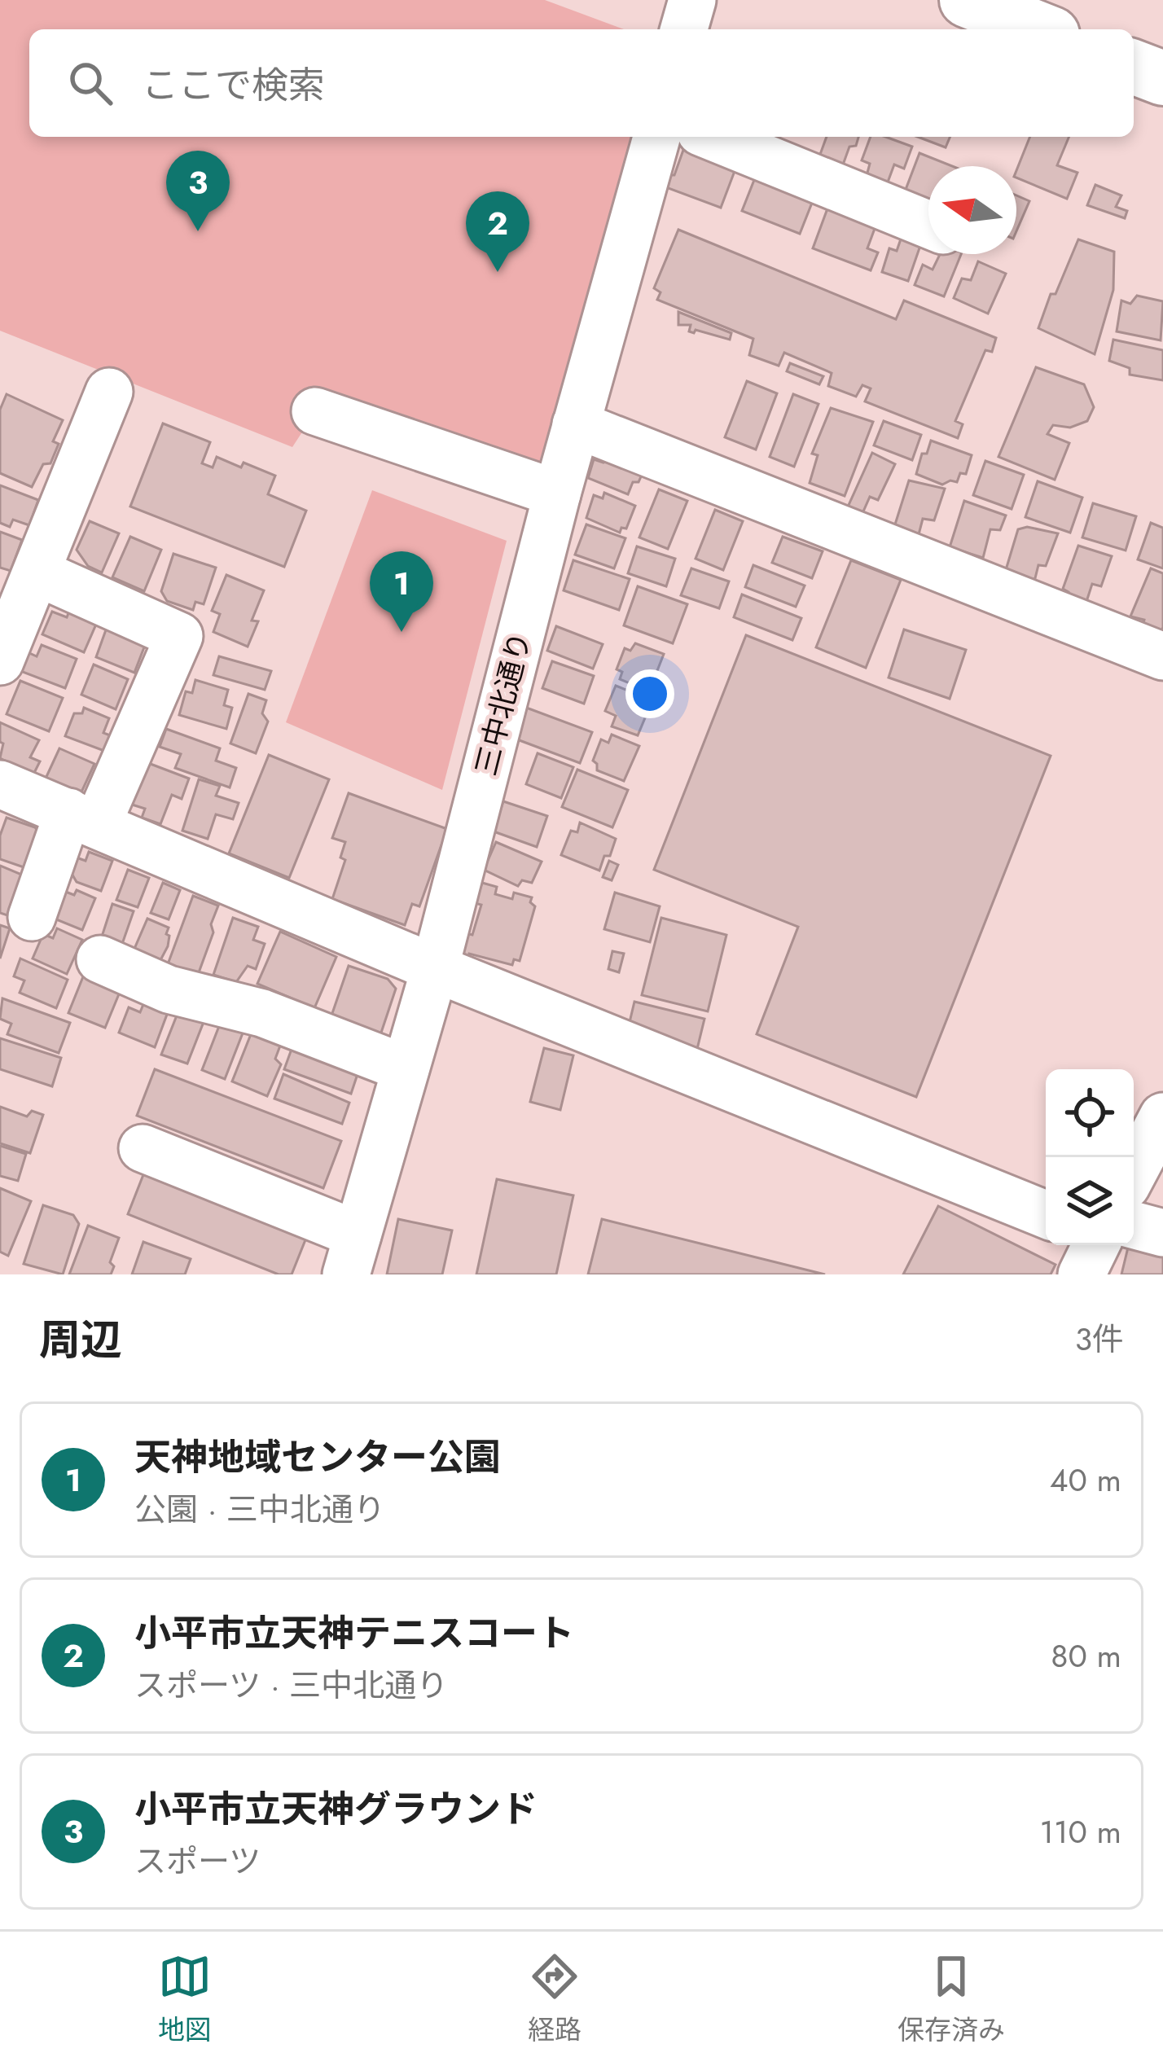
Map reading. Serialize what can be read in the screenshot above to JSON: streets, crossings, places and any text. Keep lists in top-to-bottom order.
{
  "streets": {
    "street": ["三中北通り"]
  },
  "north": "left",
  "page": {
    "search": "ここで検索",
    "pins": ["3", "2", "1"],
    "heading": ["周辺", "3件"],
    "list": [
      {
        "mark": "1",
        "name": "天神地域センター公園",
        "note": "公園 · 三中北通り",
        "value": "40 m"
      },
      {
        "mark": "2",
        "name": "小平市立天神テニスコート",
        "note": "スポーツ · 三中北通り",
        "value": "80 m"
      },
      {
        "mark": "3",
        "name": "小平市立天神グラウンド",
        "note": "スポーツ",
        "value": "110 m"
      }
    ],
    "nav": ["地図", "経路", "保存済み"]
  }
}
